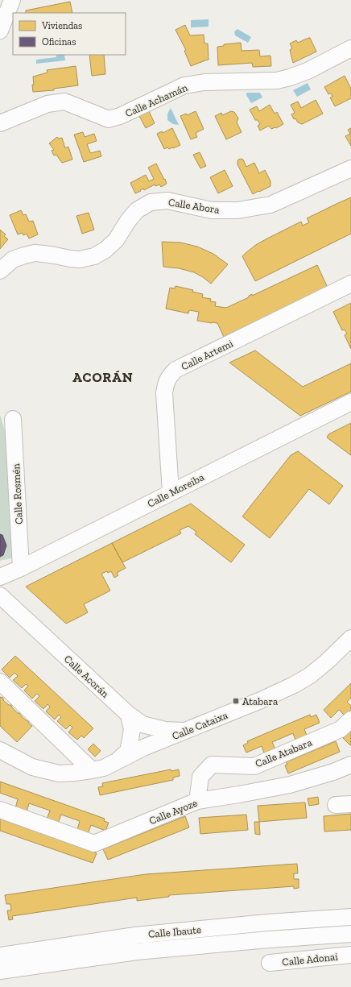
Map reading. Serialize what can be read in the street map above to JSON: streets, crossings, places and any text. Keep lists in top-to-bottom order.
{
  "streets": {
    "street": [
      "Calle Achamán",
      "Calle Abora",
      "Calle Artemi",
      "Calle Moreiba",
      "Calle Rosmén",
      "Calle Acorán",
      "Calle Cataixa",
      "Calle Atabara",
      "Calle Ayoze",
      "Calle Ibaute",
      "Calle Adonai"
    ]
  },
  "crossings": [
    ["Calle Artemi", "Calle Moreiba"],
    ["Calle Moreiba", "Calle Rosmén"],
    ["Calle Acorán", "Calle Cataixa"],
    ["Calle Atabara", "Calle Ayoze"]
  ],
  "districts": ["ACORÁN"],
  "places": {
    "transit": ["Atabara"]
  },
  "legend": ["Viviendas", "Oficinas"]
}
